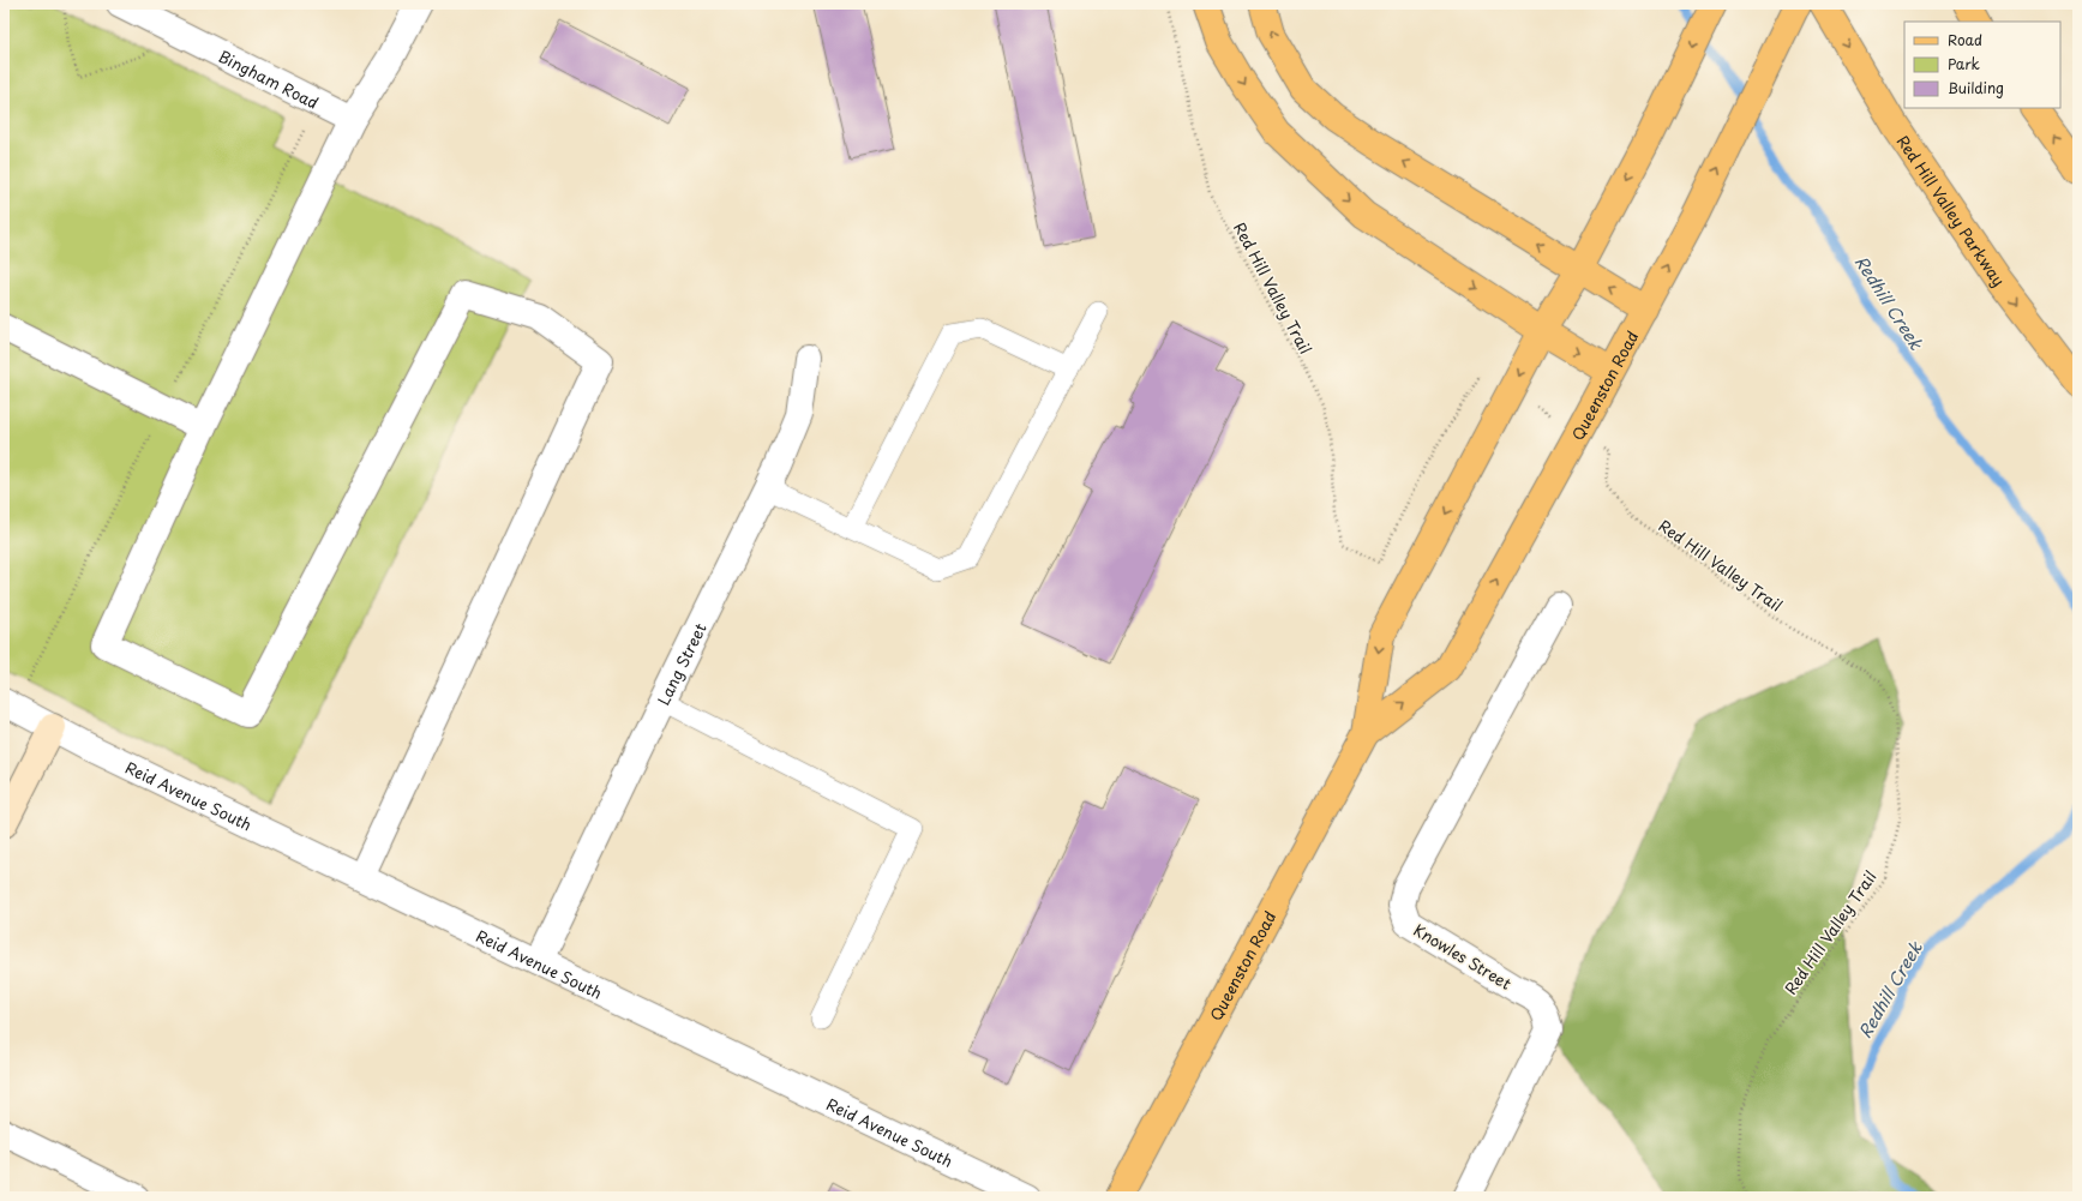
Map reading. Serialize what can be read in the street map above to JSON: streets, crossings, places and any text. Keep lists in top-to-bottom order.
{
  "streets": {
    "main road": ["Red Hill Valley Parkway", "Queenston Road"],
    "street": [
      "Bingham Road",
      "Lang Street",
      "Reid Avenue South",
      "Knowles Street"
    ],
    "path": ["Red Hill Valley Trail"]
  },
  "crossings": [
    ["Lang Street", "Reid Avenue South"]
  ],
  "one_way": ["Red Hill Valley Parkway"],
  "water": ["Redhill Creek"],
  "legend": ["Road", "Park", "Building"]
}
